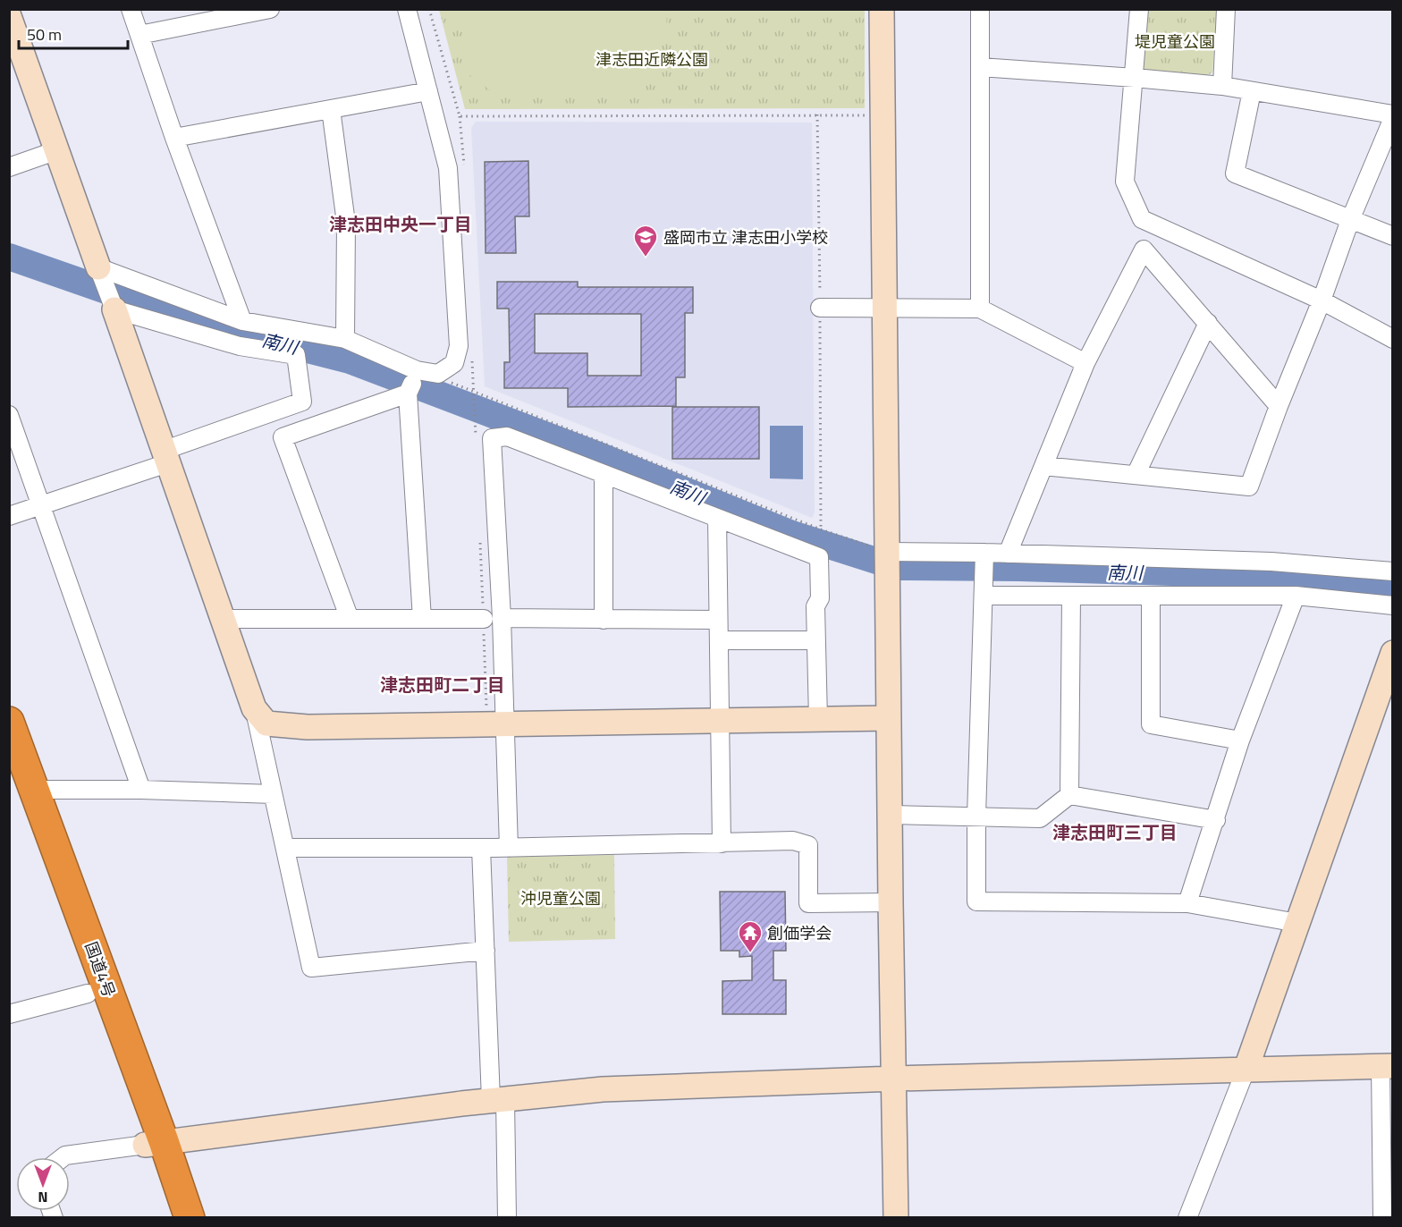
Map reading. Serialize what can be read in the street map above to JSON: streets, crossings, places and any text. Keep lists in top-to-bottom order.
{
  "streets": {
    "highway": ["国道4号"]
  },
  "districts": ["津志田中央一丁目", "津志田町二丁目", "津志田町三丁目"],
  "water": ["南川"],
  "parks": ["堤児童公園", "津志田近隣公園", "沖児童公園"],
  "places": {
    "school or university": ["盛岡市立 津志田小学校"],
    "temple": ["創価学会"]
  },
  "scale_bar": "50 m",
  "north": "bottom"
}
